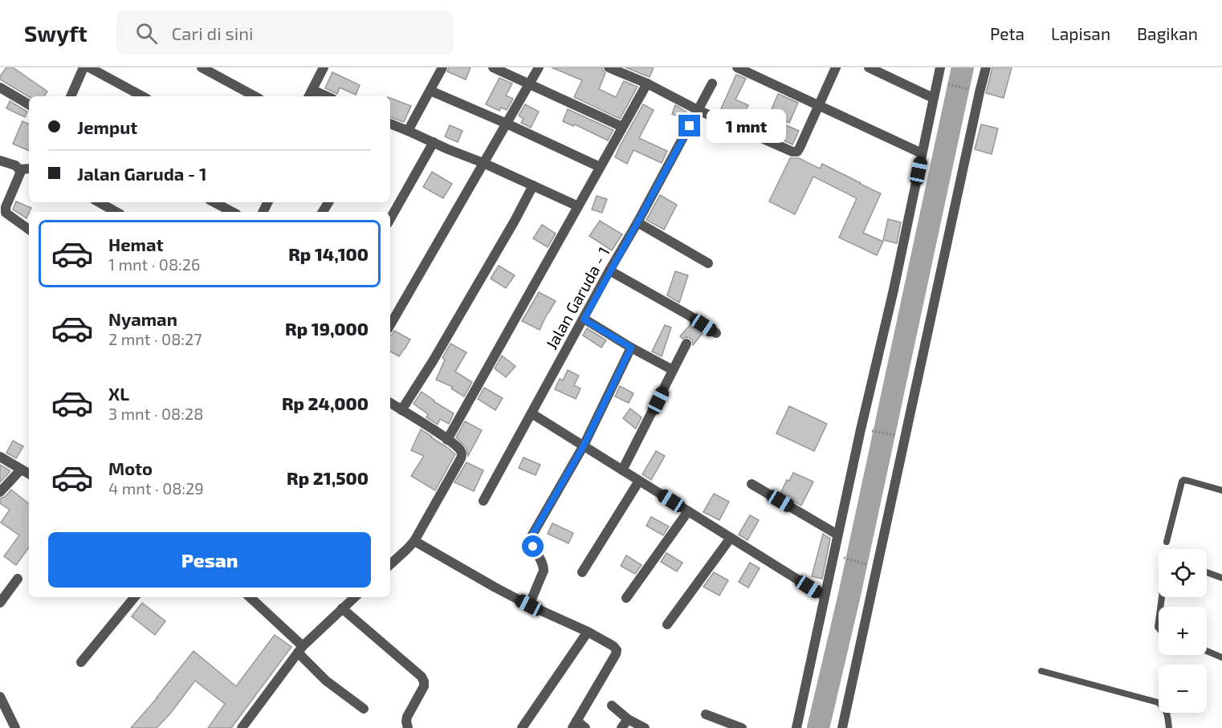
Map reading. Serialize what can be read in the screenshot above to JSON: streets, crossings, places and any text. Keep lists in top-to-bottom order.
{
  "streets": {
    "street": ["Jalan Garuda - 1"]
  },
  "page": {
    "header": "Swyft",
    "search": "Cari di sini",
    "nav": ["Peta", "Lapisan", "Bagikan"],
    "banner": ["Jemput", "Jalan Garuda - 1"],
    "bubble": "1 mnt",
    "list": [
      {
        "name": "Hemat",
        "note": "1 mnt · 08:26",
        "value": "Rp 14,100"
      },
      {
        "name": "Nyaman",
        "note": "2 mnt · 08:27",
        "value": "Rp 19,000"
      },
      {
        "name": "XL",
        "note": "3 mnt · 08:28",
        "value": "Rp 24,000"
      },
      {
        "name": "Moto",
        "note": "4 mnt · 08:29",
        "value": "Rp 21,500"
      }
    ],
    "buttons": "Pesan",
    "map_buttons": ["+", "−"]
  }
}
